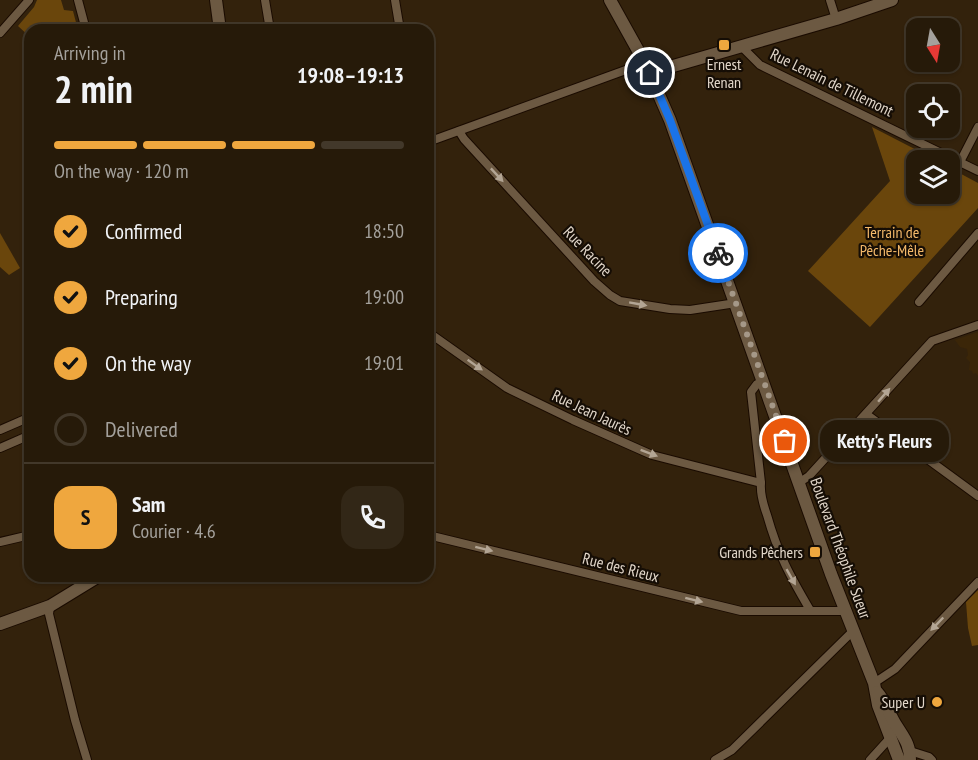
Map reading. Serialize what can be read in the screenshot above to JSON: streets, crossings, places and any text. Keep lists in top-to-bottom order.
{
  "streets": {
    "main road": ["Boulevard Théophile Sueur"],
    "street": [
      "Rue Lenain de Tillemont",
      "Rue Racine",
      "Rue Jean Jaurès",
      "Rue des Rieux"
    ]
  },
  "crossings": [
    ["Rue Racine", "Boulevard Théophile Sueur"],
    ["Boulevard Théophile Sueur", "Rue des Rieux"]
  ],
  "one_way": ["Rue Racine", "Rue Jean Jaurès", "Rue des Rieux"],
  "parks": ["Terrain de Pêche-Mêle"],
  "places": {
    "transit": ["Ernest Renan", "Grands Pêchers"],
    "other": ["Ketty's Fleurs", "Super U"]
  },
  "north": "bottom",
  "page": {
    "heading": ["2 min", "Arriving in", "19:08–19:13"],
    "panel": ["Sam", "Courier · 4.6"],
    "bar": "On the way · 120 m",
    "list": [
      ["Confirmed", "18:50"],
      ["Preparing", "19:00"],
      ["On the way", "19:01"],
      "Delivered"
    ],
    "bubble": "Ketty's Fleurs",
    "round": "S"
  }
}
